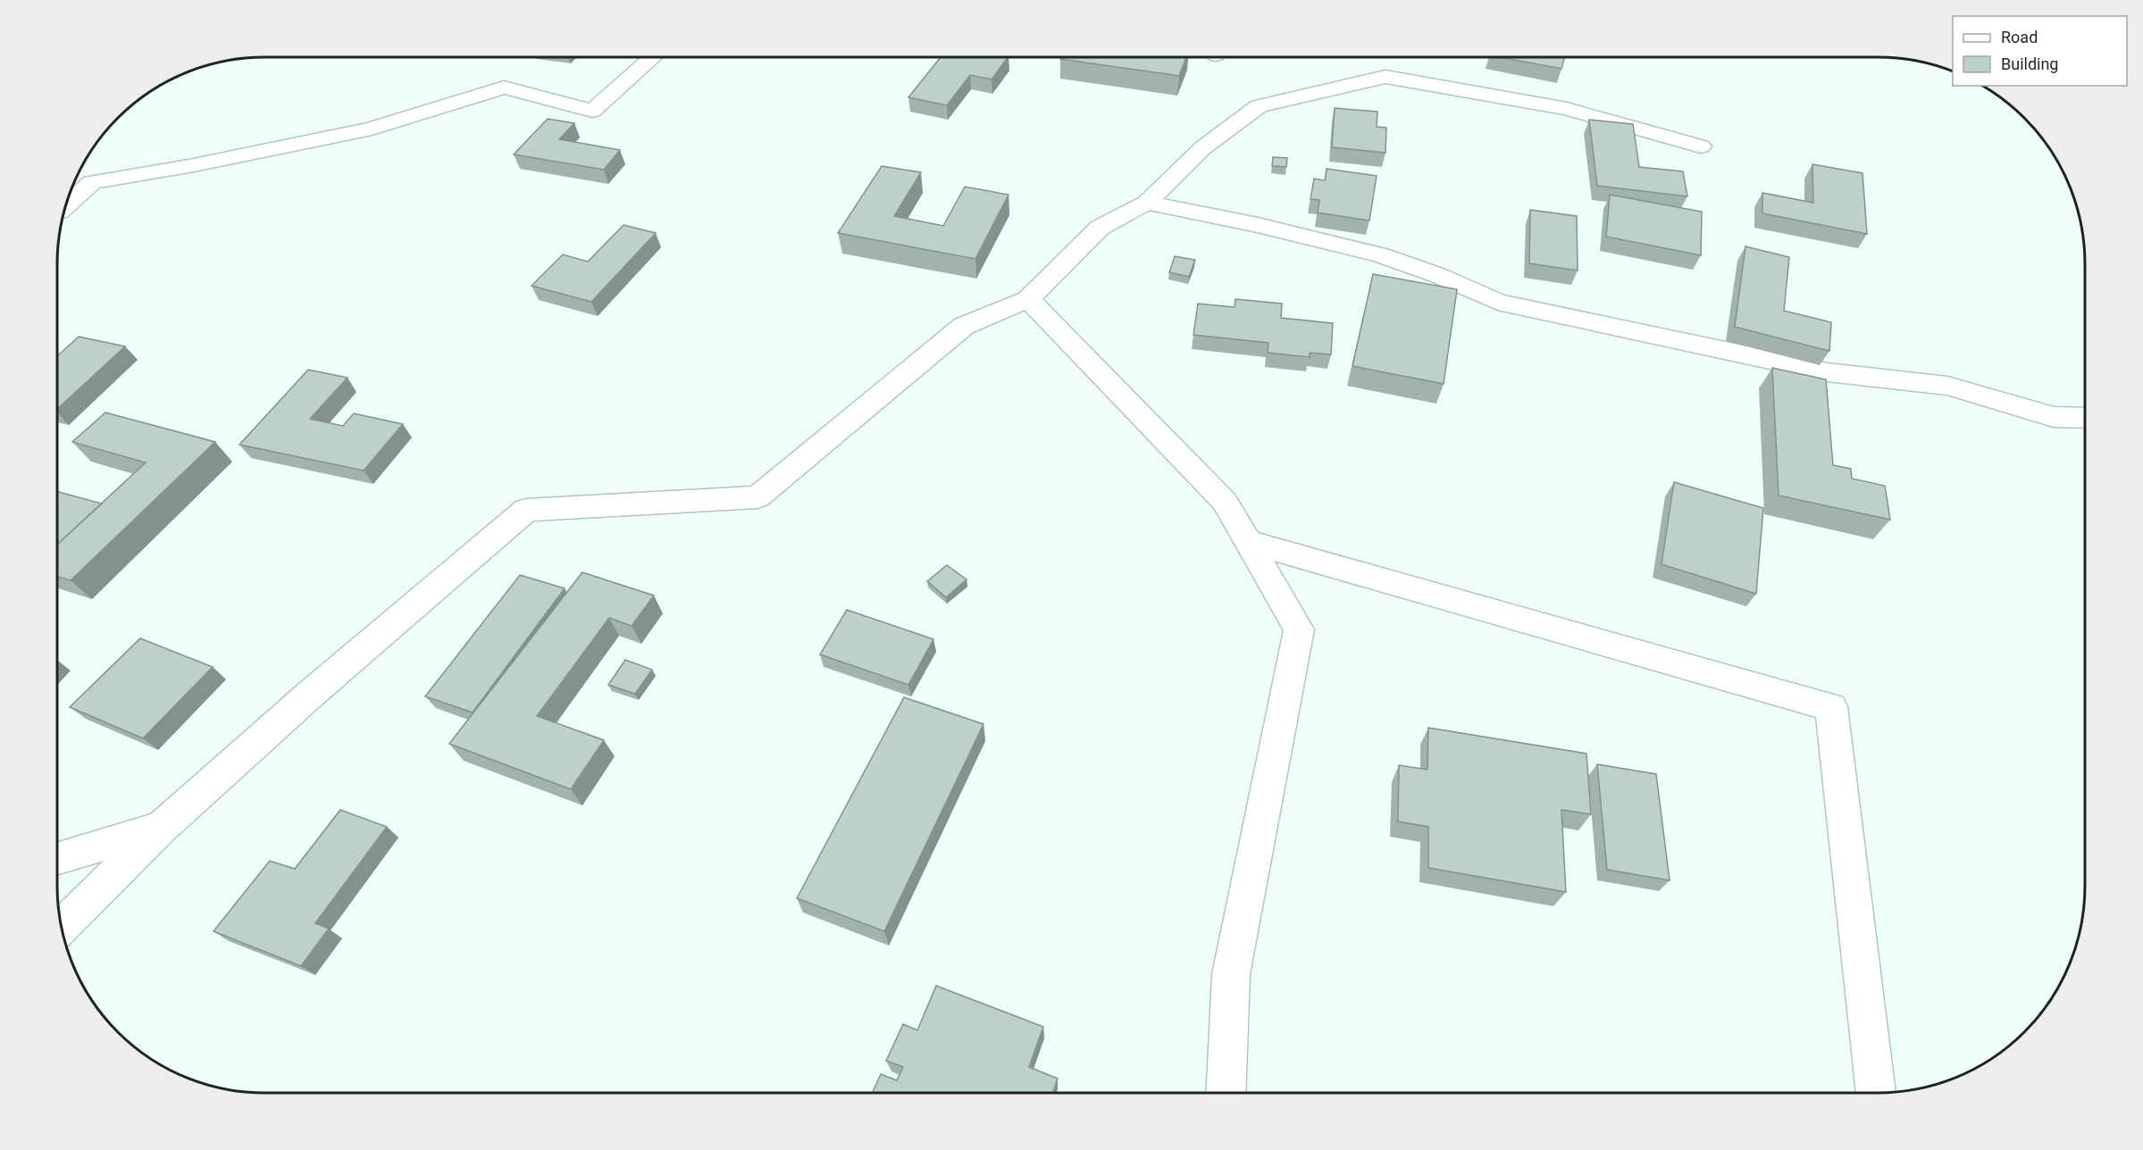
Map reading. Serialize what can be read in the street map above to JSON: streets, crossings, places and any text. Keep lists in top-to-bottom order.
{
  "legend": ["Road", "Building"]
}
